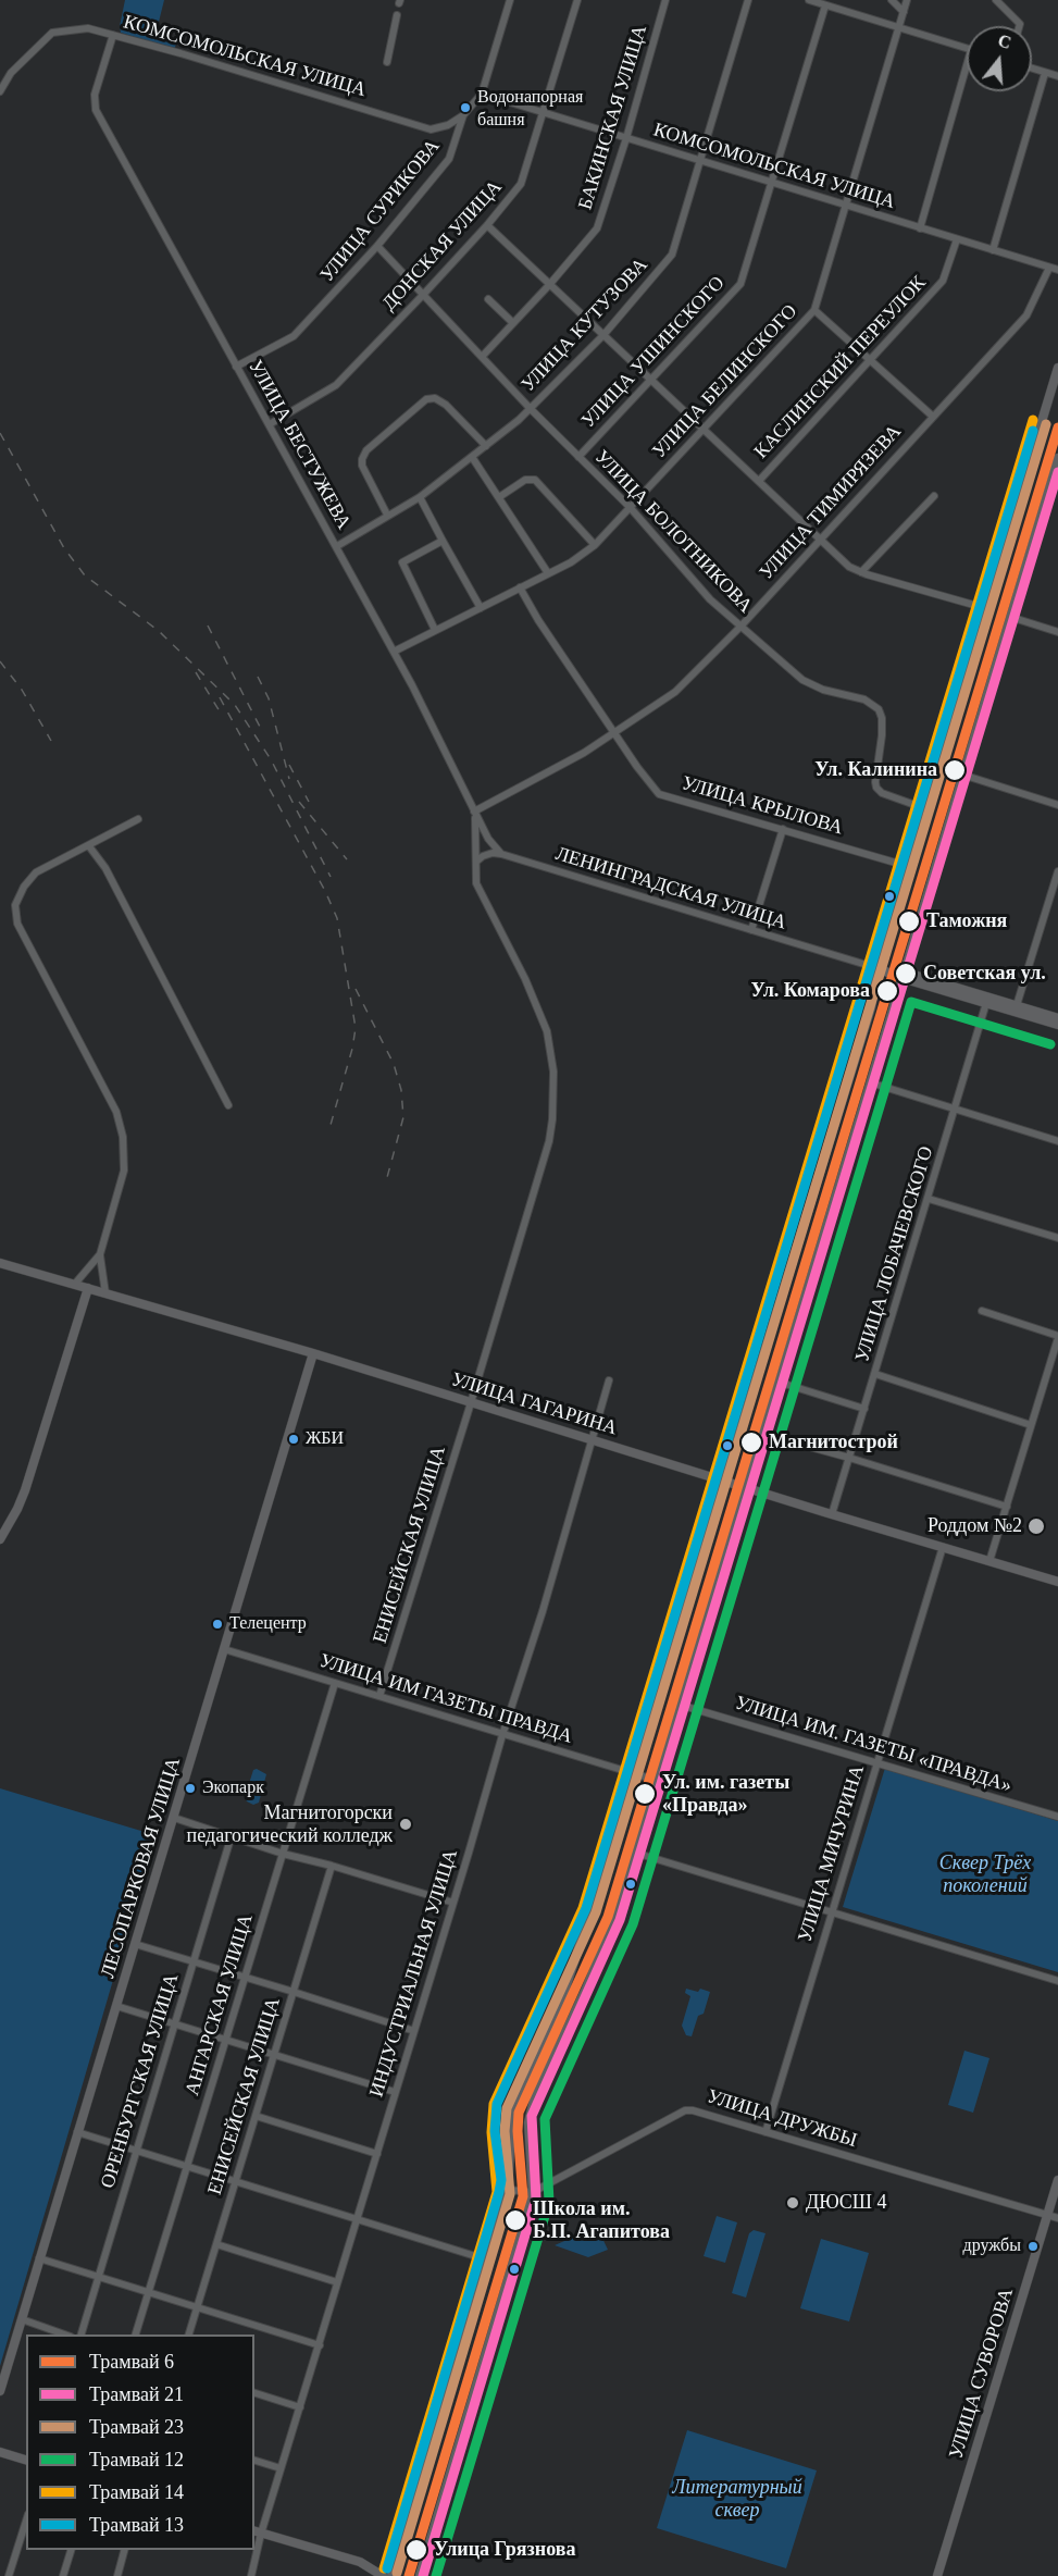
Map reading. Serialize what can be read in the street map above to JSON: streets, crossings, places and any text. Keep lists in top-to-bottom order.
{
  "streets": {
    "main road": [
      "ЛЕНИНГРАДСКАЯ УЛИЦА",
      "УЛИЦА ГАГАРИНА",
      "ЛЕСОПАРКОВАЯ УЛИЦА",
      "УЛИЦА СУВОРОВА"
    ],
    "street": [
      "КОМСОМОЛЬСКАЯ УЛИЦА",
      "БАКИНСКАЯ УЛИЦА",
      "УЛИЦА СУРИКОВА",
      "ДОНСКАЯ УЛИЦА",
      "УЛИЦА КУТУЗОВА",
      "УЛИЦА УШИНСКОГО",
      "КАСЛИНСКИЙ ПЕРЕУЛОК",
      "УЛИЦА БЕЛИНСКОГО",
      "УЛИЦА БЕСТУЖЕВА",
      "УЛИЦА ТИМИРЯЗЕВА",
      "УЛИЦА БОЛОТНИКОВА",
      "УЛИЦА КРЫЛОВА",
      "УЛИЦА ЛОБАЧЕВСКОГО",
      "ЕНИСЕЙСКАЯ УЛИЦА",
      "УЛИЦА ИМ ГАЗЕТЫ ПРАВДА",
      "УЛИЦА ИМ. ГАЗЕТЫ «ПРАВДА»",
      "УЛИЦА МИЧУРИНА",
      "ИНДУСТРИАЛЬНАЯ УЛИЦА",
      "АНГАРСКАЯ УЛИЦА",
      "ОРЕНБУРГСКАЯ УЛИЦА",
      "УЛИЦА ДРУЖБЫ"
    ]
  },
  "crossings": [
    ["КОМСОМОЛЬСКАЯ УЛИЦА", "БАКИНСКАЯ УЛИЦА"],
    ["КОМСОМОЛЬСКАЯ УЛИЦА", "УЛИЦА СУРИКОВА"],
    ["КОМСОМОЛЬСКАЯ УЛИЦА", "ДОНСКАЯ УЛИЦА"],
    ["КОМСОМОЛЬСКАЯ УЛИЦА", "УЛИЦА КУТУЗОВА"],
    ["КОМСОМОЛЬСКАЯ УЛИЦА", "УЛИЦА УШИНСКОГО"],
    ["КОМСОМОЛЬСКАЯ УЛИЦА", "КАСЛИНСКИЙ ПЕРЕУЛОК"],
    ["КОМСОМОЛЬСКАЯ УЛИЦА", "УЛИЦА БЕЛИНСКОГО"],
    ["КОМСОМОЛЬСКАЯ УЛИЦА", "УЛИЦА БЕСТУЖЕВА"],
    ["КОМСОМОЛЬСКАЯ УЛИЦА", "УЛИЦА ТИМИРЯЗЕВА"],
    ["БАКИНСКАЯ УЛИЦА", "УЛИЦА БОЛОТНИКОВА"],
    ["УЛИЦА СУРИКОВА", "УЛИЦА БЕСТУЖЕВА"],
    ["УЛИЦА СУРИКОВА", "УЛИЦА БОЛОТНИКОВА"],
    ["ДОНСКАЯ УЛИЦА", "УЛИЦА БЕСТУЖЕВА"],
    ["ДОНСКАЯ УЛИЦА", "УЛИЦА БОЛОТНИКОВА"],
    ["УЛИЦА КУТУЗОВА", "УЛИЦА БЕСТУЖЕВА"],
    ["УЛИЦА КУТУЗОВА", "УЛИЦА БОЛОТНИКОВА"],
    ["УЛИЦА УШИНСКОГО", "УЛИЦА БОЛОТНИКОВА"],
    ["УЛИЦА БЕЛИНСКОГО", "УЛИЦА БЕСТУЖЕВА"],
    ["УЛИЦА БЕЛИНСКОГО", "УЛИЦА БОЛОТНИКОВА"],
    ["УЛИЦА БЕЛИНСКОГО", "УЛИЦА КРЫЛОВА"],
    ["УЛИЦА БЕСТУЖЕВА", "УЛИЦА ТИМИРЯЗЕВА"],
    ["УЛИЦА БЕСТУЖЕВА", "ЕНИСЕЙСКАЯ УЛИЦА"],
    ["УЛИЦА ТИМИРЯЗЕВА", "УЛИЦА БОЛОТНИКОВА"],
    ["УЛИЦА ТИМИРЯЗЕВА", "УЛИЦА КРЫЛОВА"],
    ["УЛИЦА ТИМИРЯЗЕВА", "ЕНИСЕЙСКАЯ УЛИЦА"],
    ["ЛЕНИНГРАДСКАЯ УЛИЦА", "УЛИЦА ЛОБАЧЕВСКОГО"],
    ["УЛИЦА ЛОБАЧЕВСКОГО", "УЛИЦА ГАГАРИНА"],
    ["УЛИЦА ГАГАРИНА", "ЕНИСЕЙСКАЯ УЛИЦА"],
    ["УЛИЦА ГАГАРИНА", "УЛИЦА МИЧУРИНА"],
    ["УЛИЦА ГАГАРИНА", "ЛЕСОПАРКОВАЯ УЛИЦА"],
    ["УЛИЦА ГАГАРИНА", "ИНДУСТРИАЛЬНАЯ УЛИЦА"],
    ["ЕНИСЕЙСКАЯ УЛИЦА", "УЛИЦА ИМ ГАЗЕТЫ ПРАВДА"],
    ["УЛИЦА ИМ ГАЗЕТЫ ПРАВДА", "ЛЕСОПАРКОВАЯ УЛИЦА"],
    ["УЛИЦА ИМ ГАЗЕТЫ ПРАВДА", "ИНДУСТРИАЛЬНАЯ УЛИЦА"],
    ["УЛИЦА ИМ ГАЗЕТЫ ПРАВДА", "АНГАРСКАЯ УЛИЦА"],
    ["УЛИЦА ИМ. ГАЗЕТЫ «ПРАВДА»", "УЛИЦА МИЧУРИНА"],
    ["УЛИЦА МИЧУРИНА", "УЛИЦА ДРУЖБЫ"],
    ["УЛИЦА ДРУЖБЫ", "УЛИЦА СУВОРОВА"]
  ],
  "parks": ["Сквер Трёх поколений", "Литературный сквер"],
  "places": [
    "Водонапорная башня",
    "Ул. Калинина",
    "Таможня",
    "Советская ул.",
    "Ул. Комарова",
    "ЖБИ",
    "Магнитострой",
    "Роддом №2",
    "Телецентр",
    "Экопарк",
    "Ул. им. газеты «Правда»",
    "Магнитогорски педагогический колледж",
    "ДЮСШ 4",
    "Школа им. Б.П. Агапитова",
    "дружбы",
    "Улица Грязнова"
  ],
  "lines": [
    "tram line 14",
    "tram line 23",
    "tram line 6",
    "tram line 13",
    "tram line 21",
    "tram line 12"
  ],
  "legend": [
    "Трамвай 6",
    "Трамвай 21",
    "Трамвай 23",
    "Трамвай 12",
    "Трамвай 14",
    "Трамвай 13"
  ],
  "north": "top"
}
